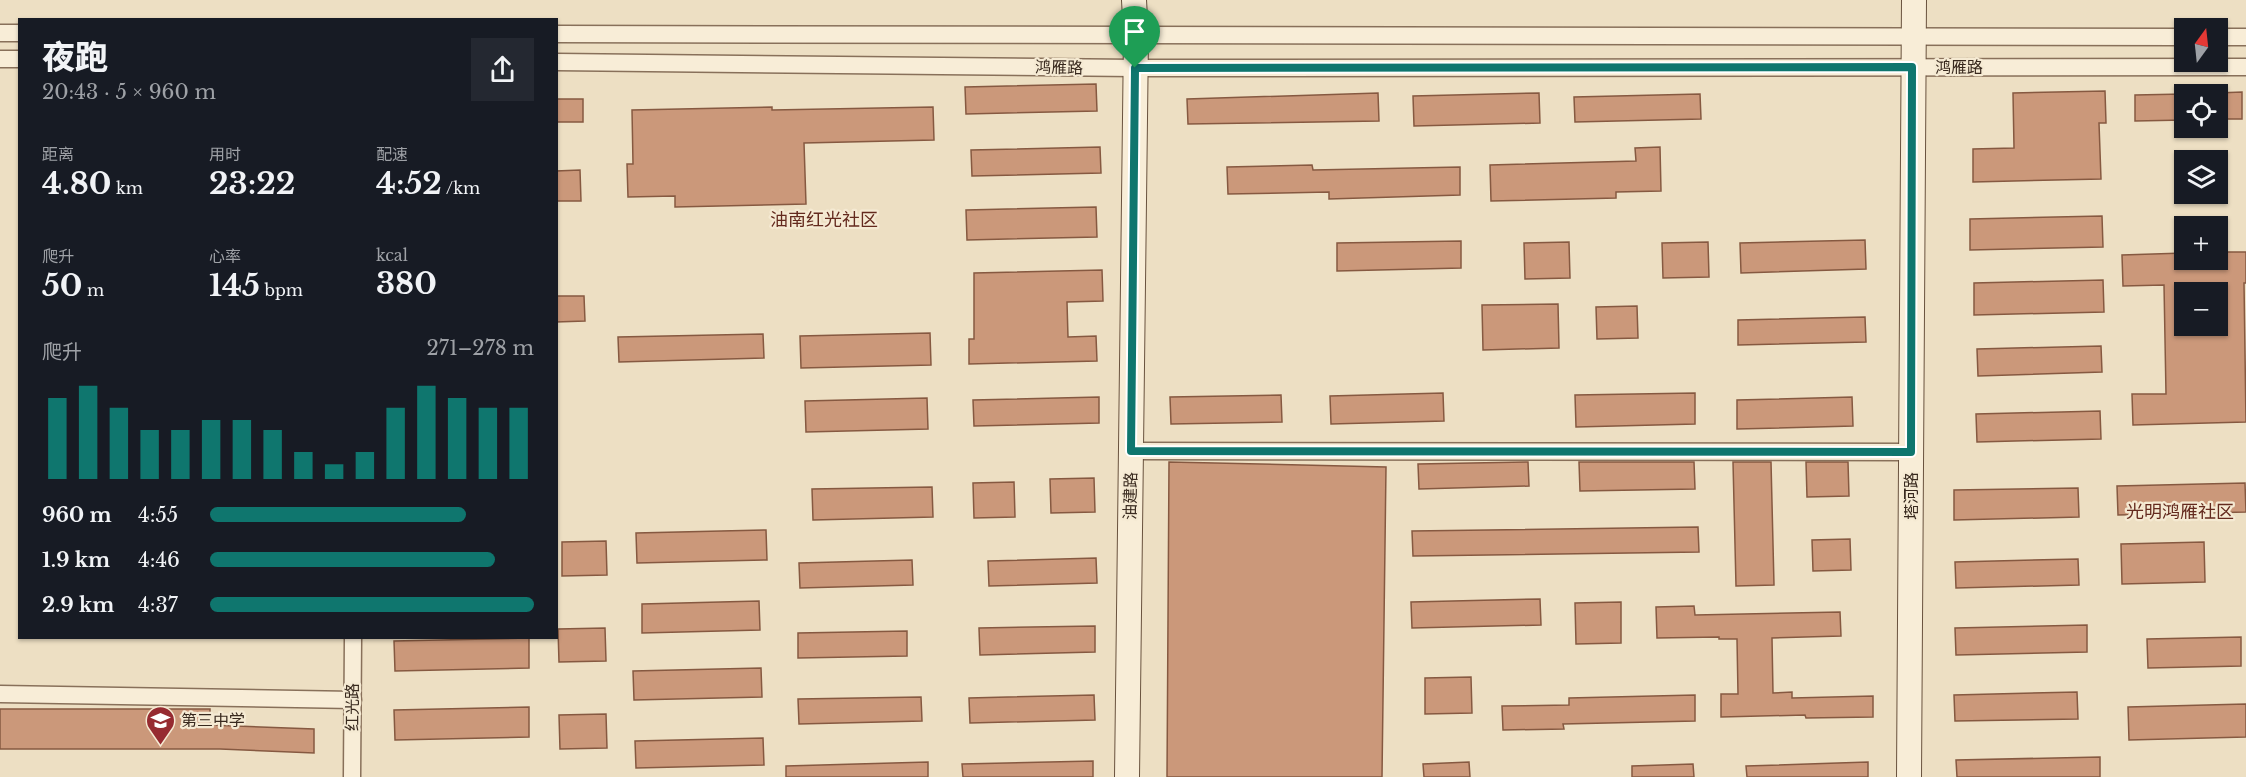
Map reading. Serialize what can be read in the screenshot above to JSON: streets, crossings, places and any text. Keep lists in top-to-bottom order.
{
  "streets": {
    "main road": ["油建路", "塔河路"],
    "street": ["鸿雁路", "红光路"]
  },
  "crossings": [
    ["鸿雁路", "油建路"],
    ["鸿雁路", "塔河路"]
  ],
  "districts": ["油南红光社区", "光明鸿雁社区"],
  "places": {
    "school or university": ["第三中学"]
  },
  "north": "top",
  "page": {
    "map_buttons": ["+", "−"],
    "heading": ["夜跑", "20:43 · 5 × 960 m"],
    "stats": [
      ["距离", "4.80 km"],
      ["用时", "23:22"],
      ["配速", "4:52 /km"],
      ["爬升", "50 m"],
      ["心率", "145 bpm"],
      ["kcal", "380"]
    ],
    "chart": ["爬升", "271–278 m"],
    "list": [
      {
        "name": "960 m",
        "note": "4:55"
      },
      {
        "name": "1.9 km",
        "note": "4:46"
      },
      {
        "name": "2.9 km",
        "note": "4:37"
      }
    ]
  }
}
